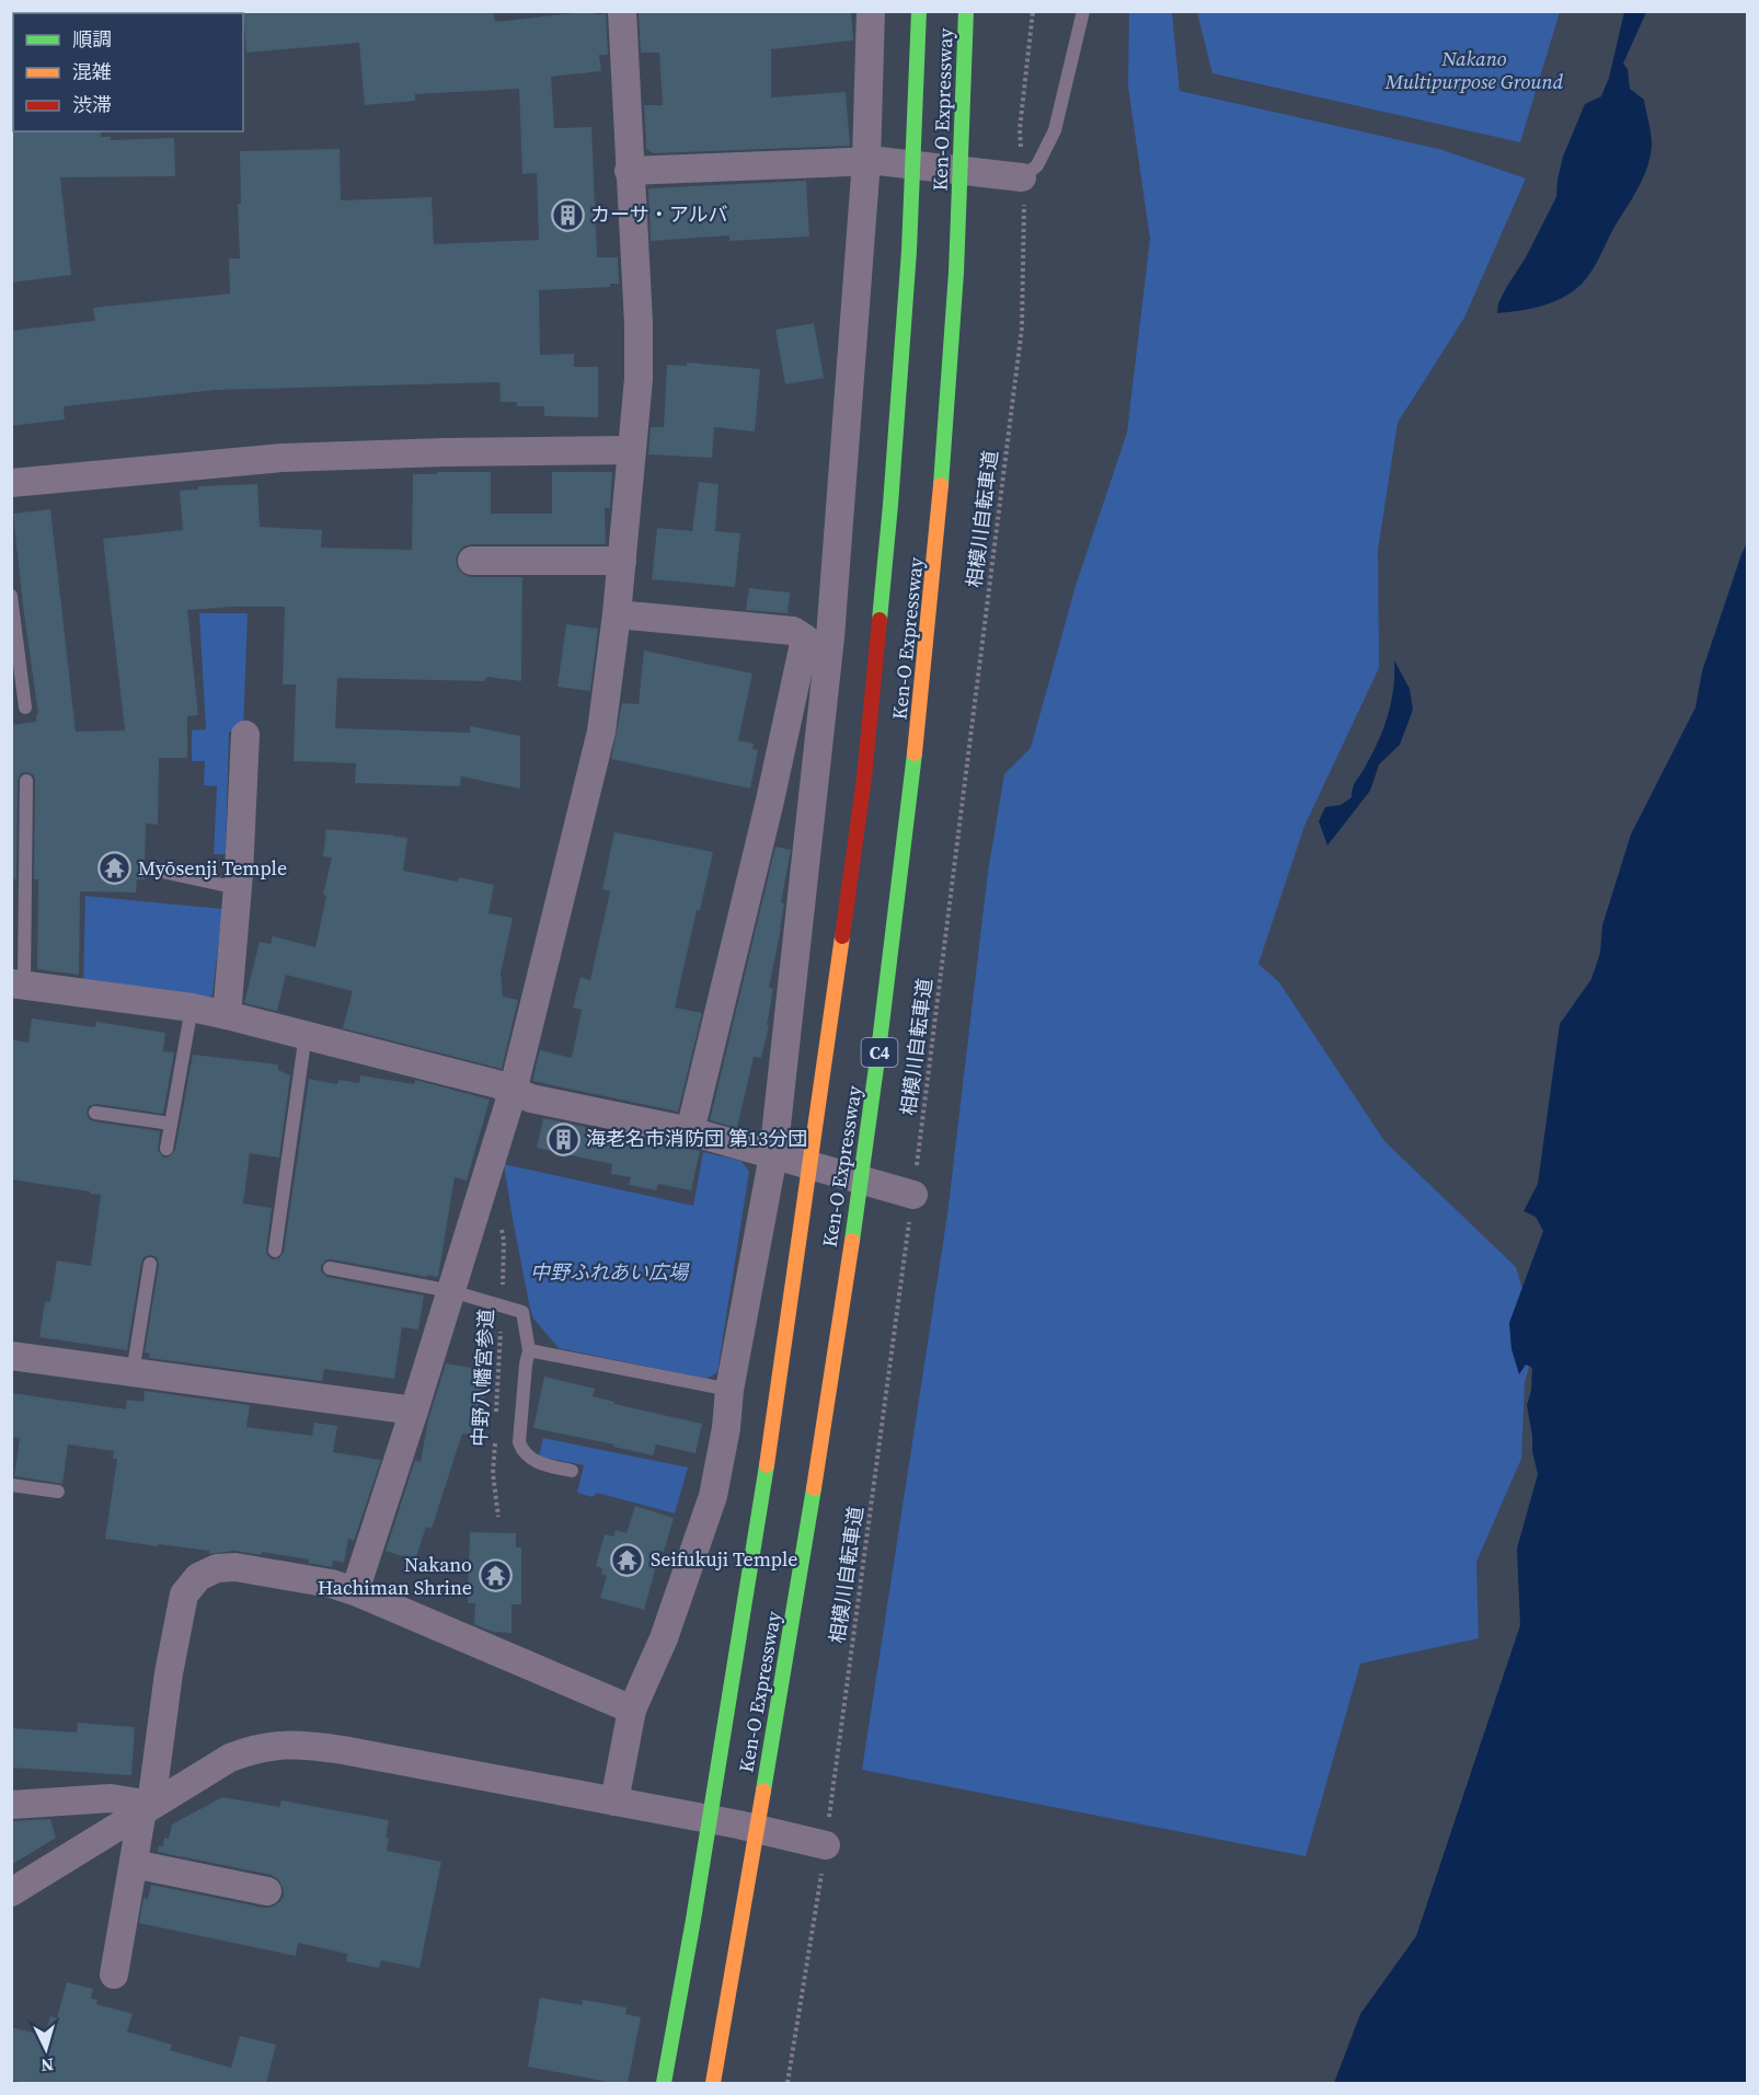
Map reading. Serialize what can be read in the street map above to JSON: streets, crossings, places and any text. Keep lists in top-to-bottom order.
{
  "streets": {
    "highway": ["Ken-O Expressway", "C4"],
    "path": ["相模川自転車道", "中野八幡宮参道"]
  },
  "parks": ["Nakano Multipurpose Ground", "中野ふれあい広場"],
  "places": {
    "building": ["カーサ・アルバ", "海老名市消防団 第13分団"],
    "temple": ["Myōsenji Temple", "Seifukuji Temple", "Nakano Hachiman Shrine"]
  },
  "legend": ["順調", "混雑", "渋滞"],
  "north": "bottom"
}
